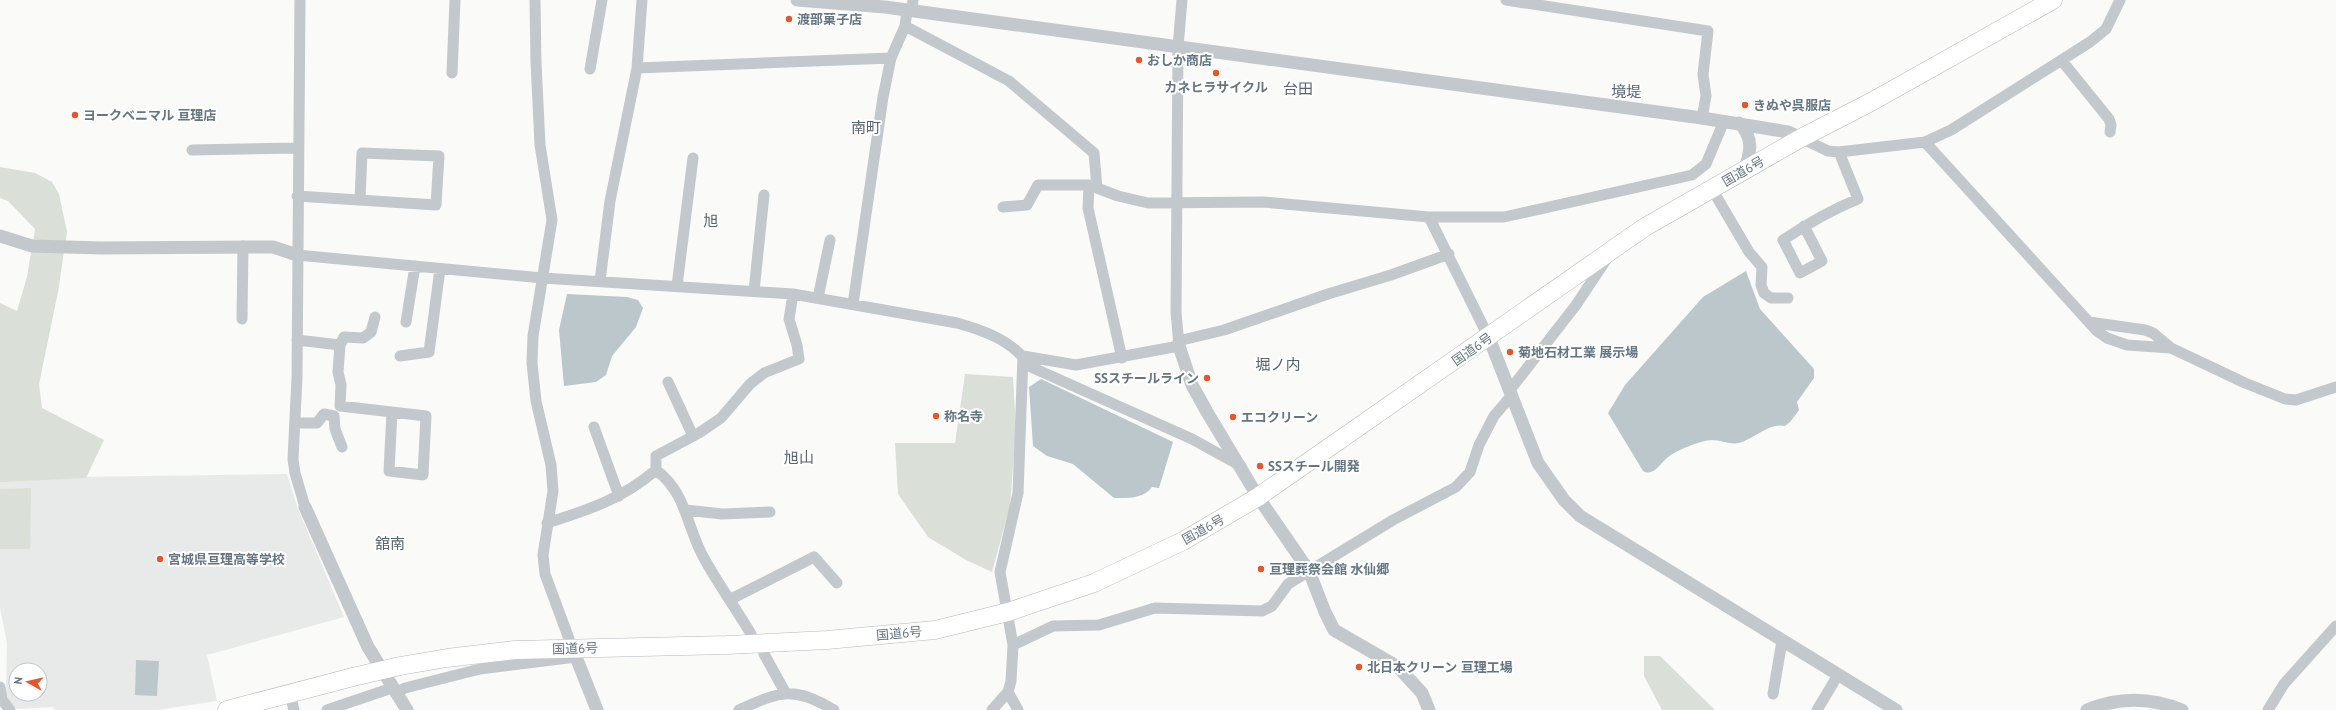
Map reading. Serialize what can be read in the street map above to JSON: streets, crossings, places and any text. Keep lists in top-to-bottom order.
{
  "streets": {
    "highway": ["国道6号"]
  },
  "districts": [
    "台田",
    "境堤",
    "南町",
    "旭",
    "堀ノ内",
    "旭山",
    "舘南"
  ],
  "places": [
    "渡部菓子店",
    "おしか商店",
    "カネヒラサイクル",
    "きぬや呉服店",
    "ヨークベニマル 亘理店",
    "菊地石材工業 展示場",
    "SSスチールライン",
    "称名寺",
    "エコクリーン",
    "SSスチール開発",
    "宮城県亘理高等学校",
    "亘理葬祭会館 水仙郷",
    "北日本クリーン 亘理工場"
  ],
  "north": "left"
}
